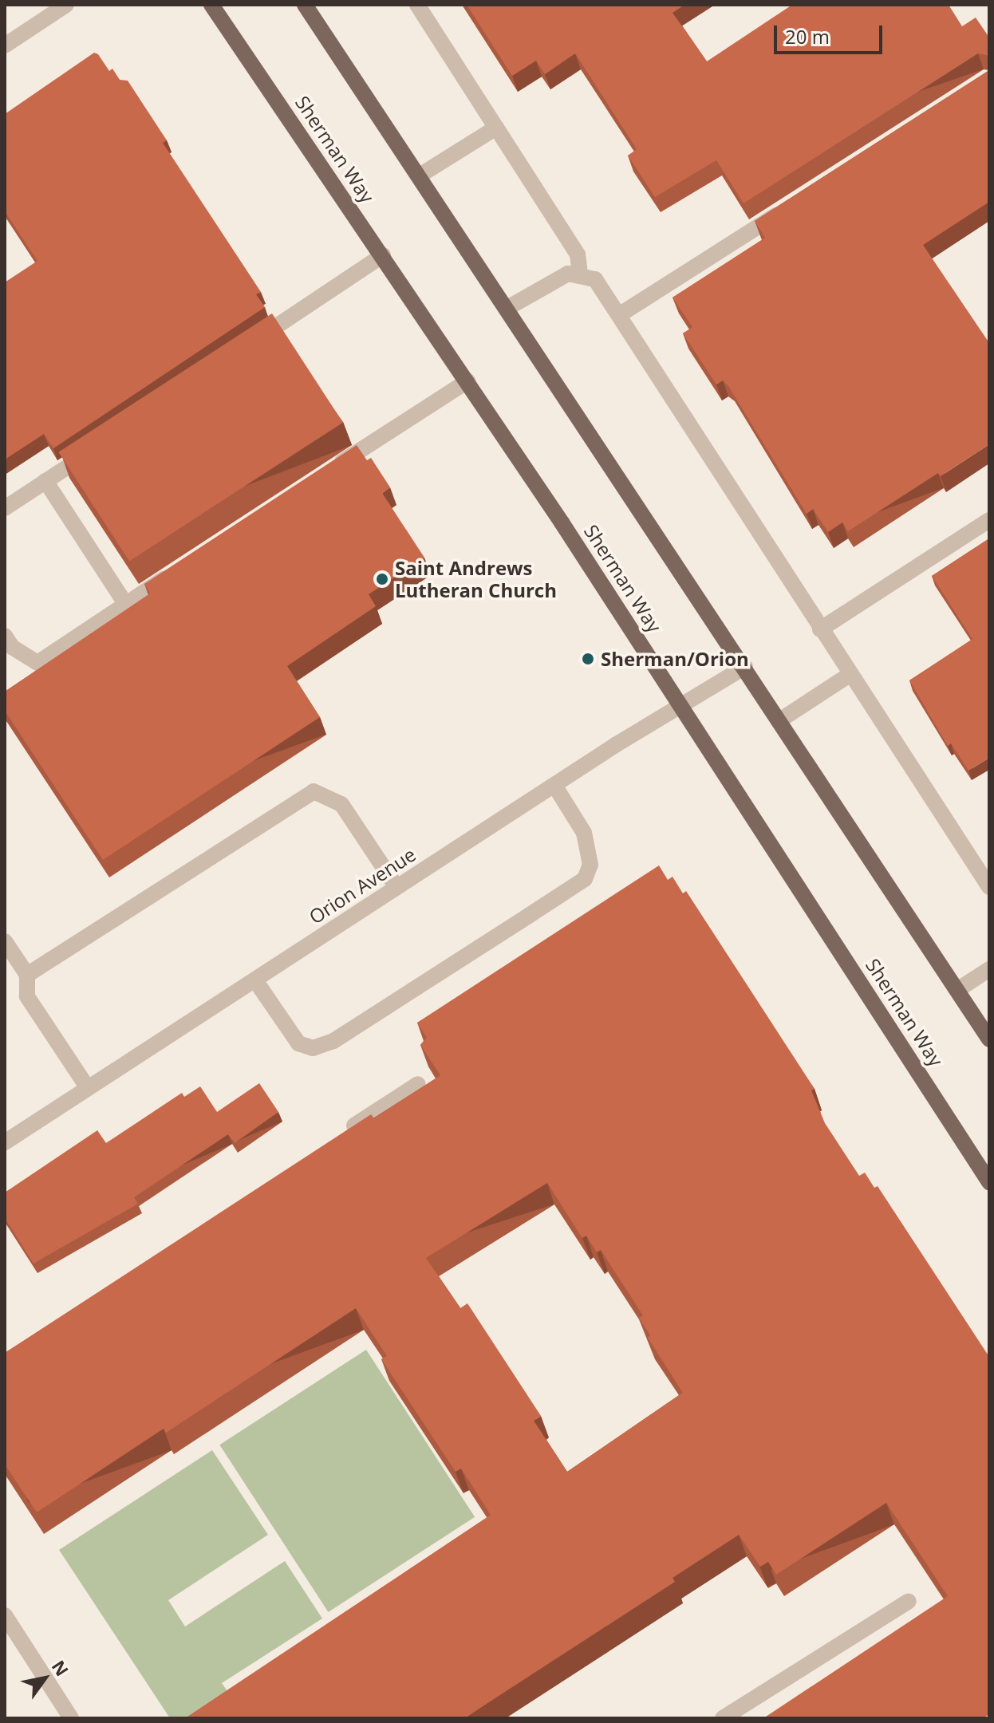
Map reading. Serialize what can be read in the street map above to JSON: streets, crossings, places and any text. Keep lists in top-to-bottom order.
{
  "streets": {
    "main road": ["Sherman Way"],
    "street": ["Orion Avenue"]
  },
  "crossings": [
    ["Sherman Way", "Orion Avenue"]
  ],
  "places": ["Saint Andrews Lutheran Church", "Sherman/Orion"],
  "scale_bar": "20 m",
  "north": "top right"
}
